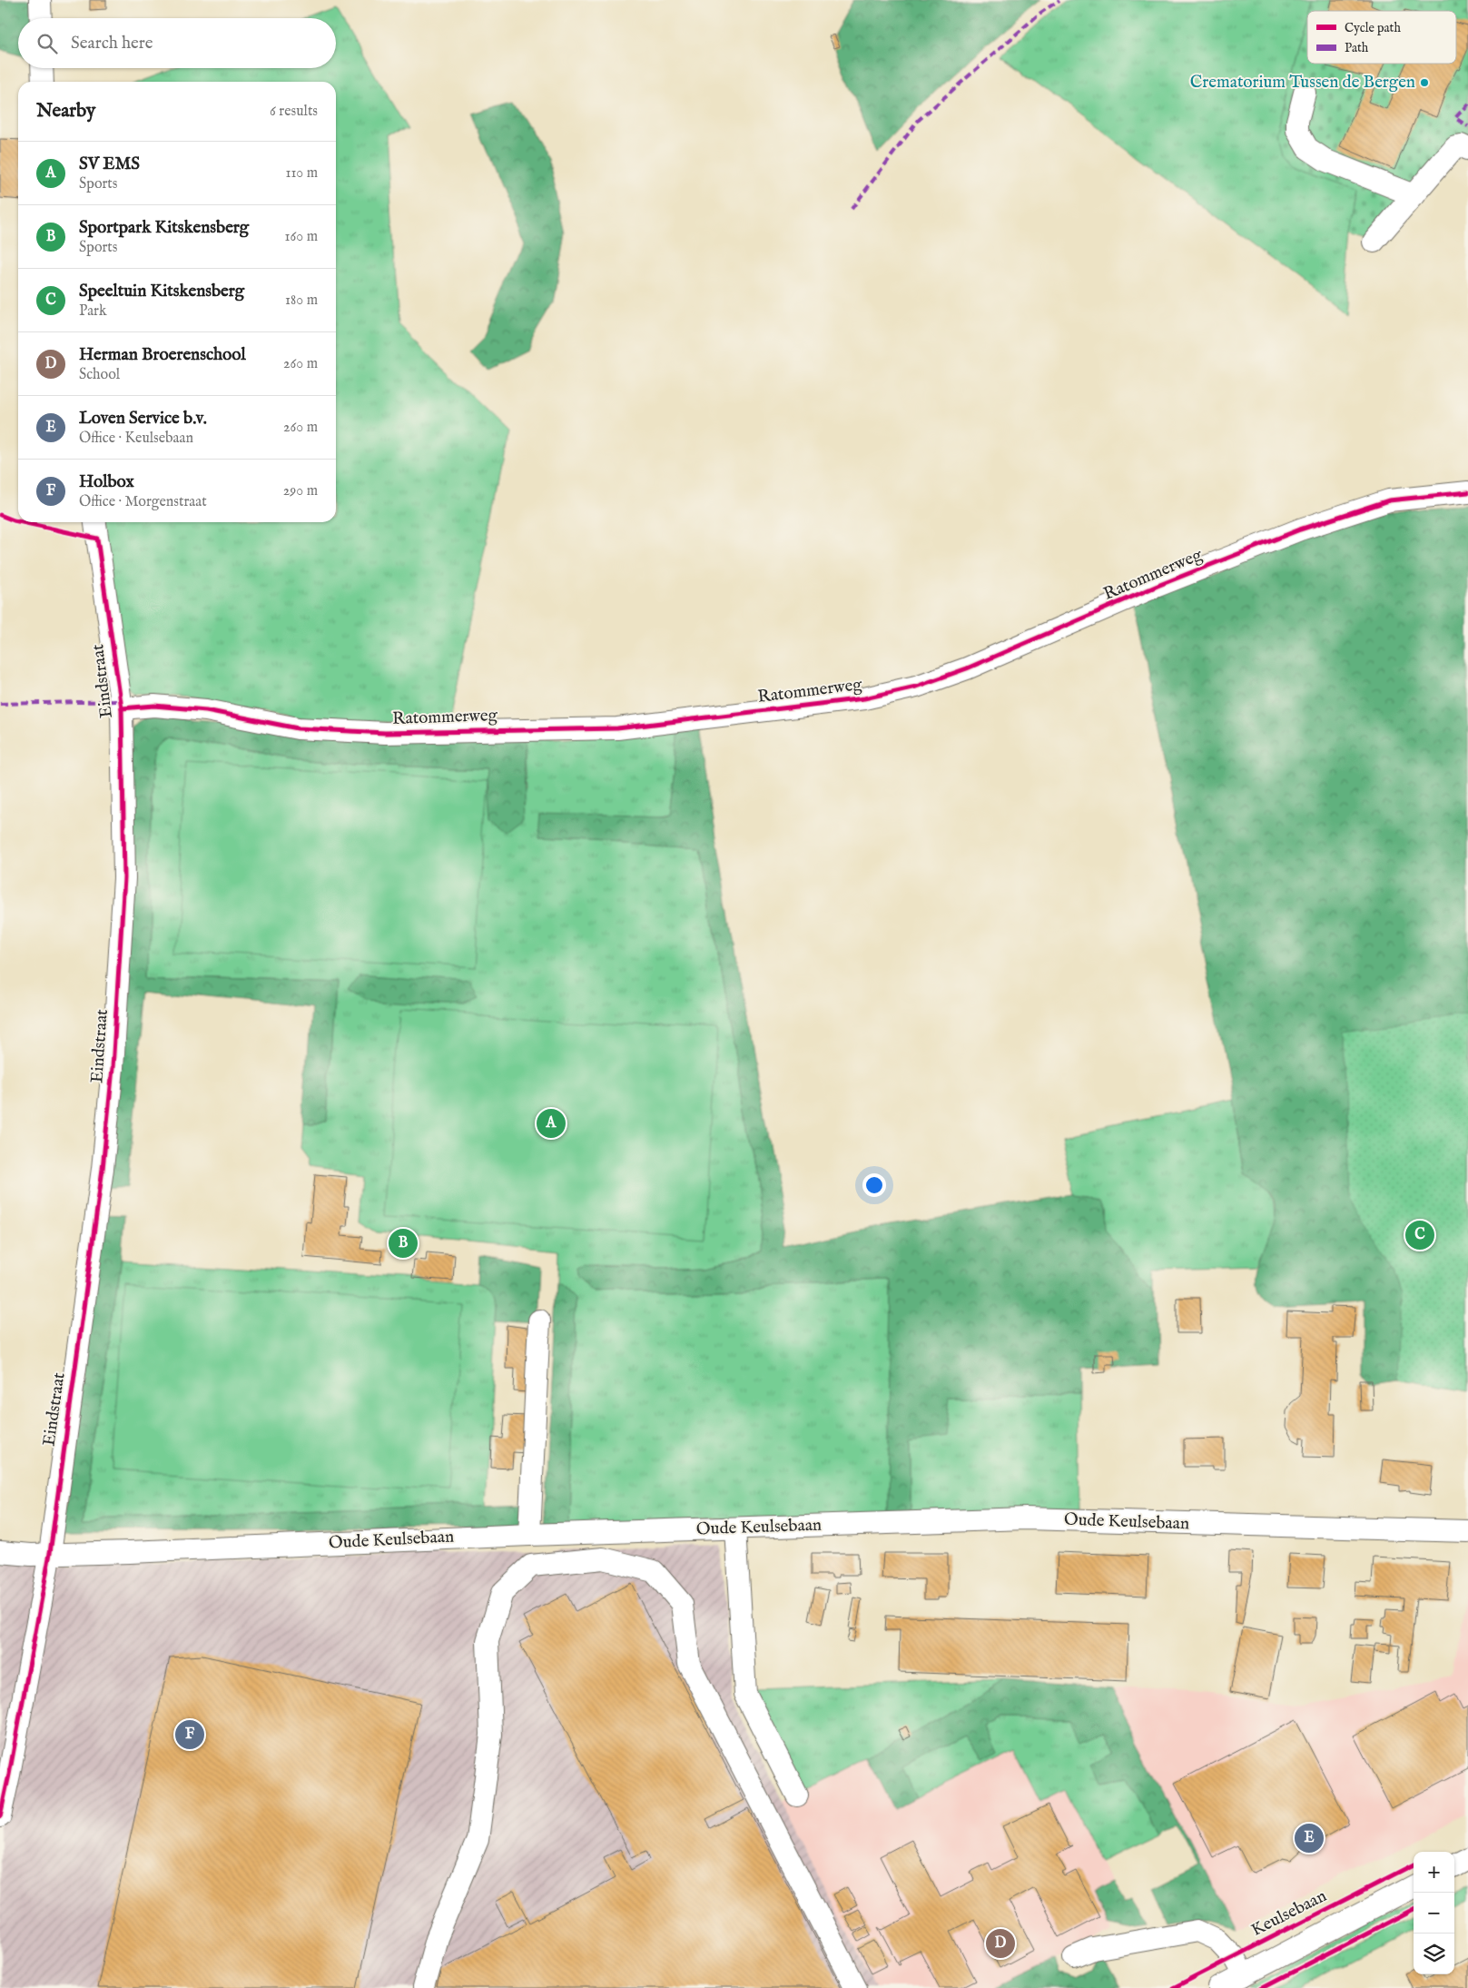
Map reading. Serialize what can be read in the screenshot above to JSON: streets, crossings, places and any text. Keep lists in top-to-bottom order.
{
  "streets": {
    "street": [
      "Ratommerweg",
      "Eindstraat",
      "Oude Keulsebaan",
      "Keulsebaan"
    ]
  },
  "crossings": [
    ["Ratommerweg", "Eindstraat"],
    ["Eindstraat", "Oude Keulsebaan"]
  ],
  "places": ["Crematorium Tussen de Bergen"],
  "legend": ["Cycle path", "Path"],
  "page": {
    "search": "Search here",
    "heading": ["Nearby", "6 results"],
    "list": [
      {
        "mark": "A",
        "name": "SV EMS",
        "note": "Sports",
        "value": "110 m"
      },
      {
        "mark": "B",
        "name": "Sportpark Kitskensberg",
        "note": "Sports",
        "value": "160 m"
      },
      {
        "mark": "C",
        "name": "Speeltuin Kitskensberg",
        "note": "Park",
        "value": "180 m"
      },
      {
        "mark": "D",
        "name": "Herman Broerenschool",
        "note": "School",
        "value": "260 m"
      },
      {
        "mark": "E",
        "name": "Loven Service b.v.",
        "note": "Office · Keulsebaan",
        "value": "260 m"
      },
      {
        "mark": "F",
        "name": "Holbox",
        "note": "Office · Morgenstraat",
        "value": "290 m"
      }
    ],
    "pins": [
      "A",
      "C",
      "B",
      "F",
      "E",
      "D"
    ],
    "map_buttons": ["+", "−"]
  }
}
